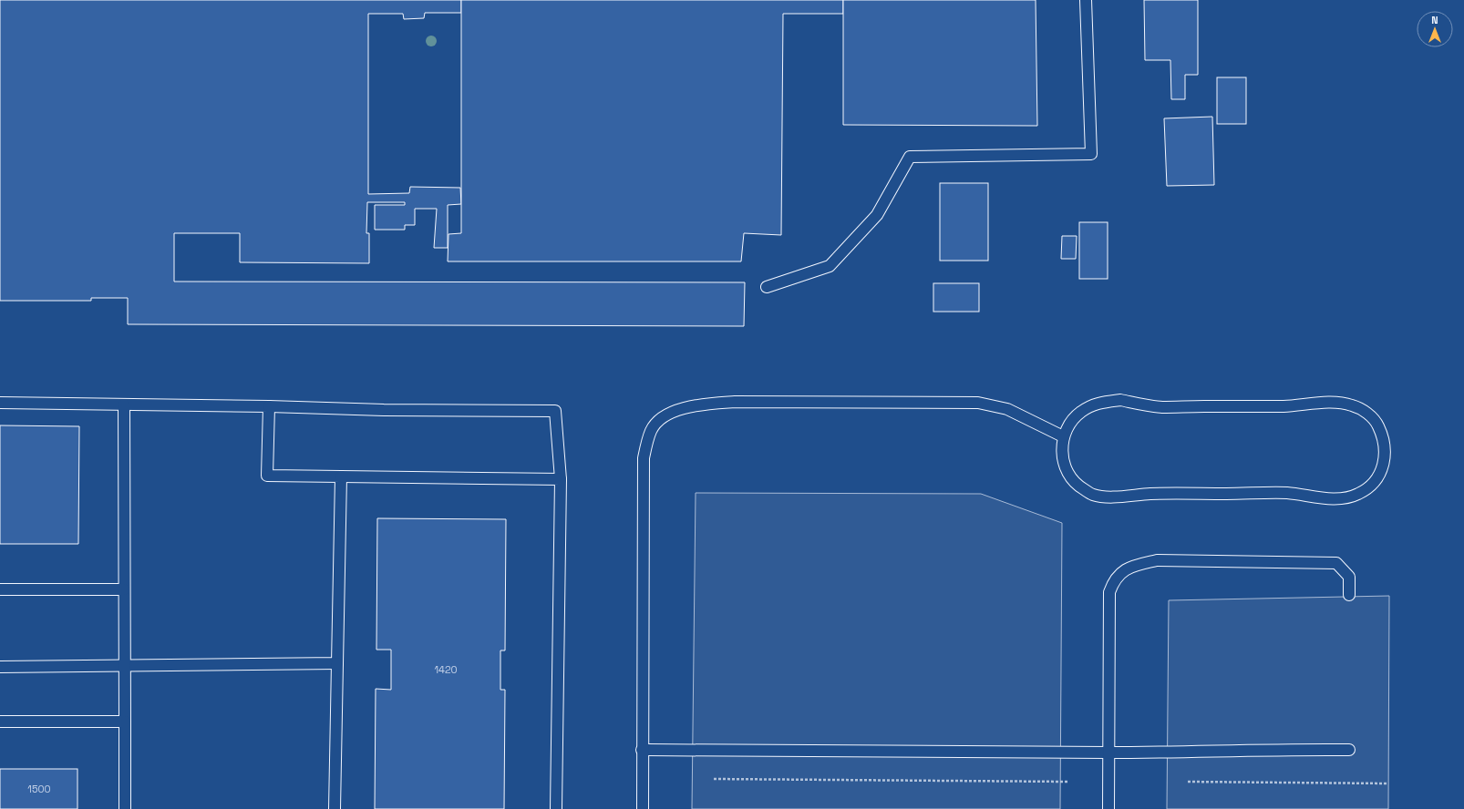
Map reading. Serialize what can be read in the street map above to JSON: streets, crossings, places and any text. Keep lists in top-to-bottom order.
{
  "house_numbers": ["1420", "1500"],
  "north": "top"
}
